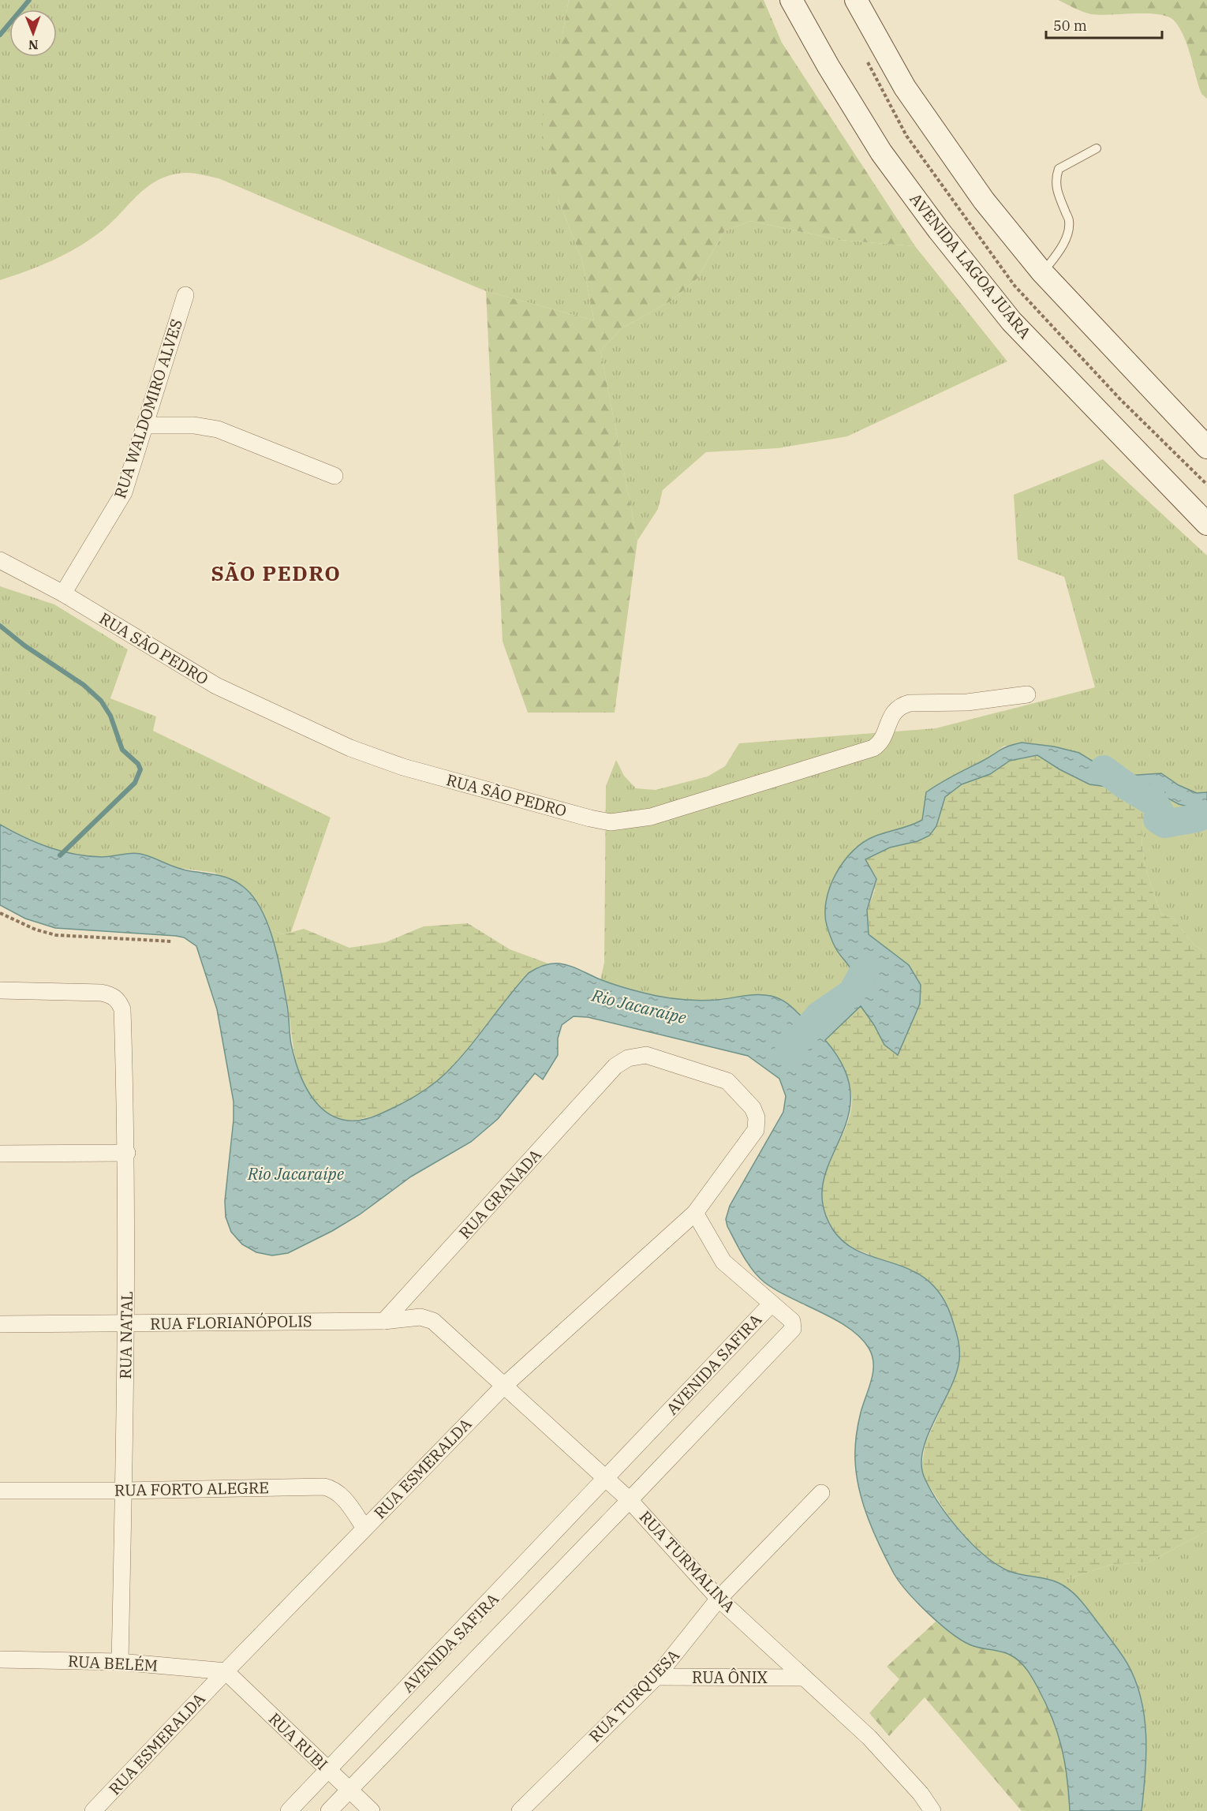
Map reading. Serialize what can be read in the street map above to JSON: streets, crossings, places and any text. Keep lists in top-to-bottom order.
{
  "streets": {
    "main road": ["AVENIDA LAGOA JUARA"],
    "street": [
      "RUA WALDOMIRO ALVES",
      "RUA SÃO PEDRO",
      "RUA GRANADA",
      "RUA FLORIANÓPOLIS",
      "RUA NATAL",
      "AVENIDA SAFIRA",
      "RUA ESMERALDA",
      "RUA FORTO ALEGRE",
      "RUA TURMALINA",
      "RUA BELÉM",
      "RUA ÔNIX",
      "RUA TURQUESA",
      "RUA RUBI"
    ]
  },
  "crossings": [
    ["RUA WALDOMIRO ALVES", "RUA SÃO PEDRO"],
    ["RUA GRANADA", "RUA FLORIANÓPOLIS"],
    ["RUA GRANADA", "RUA ESMERALDA"],
    ["RUA FLORIANÓPOLIS", "RUA NATAL"],
    ["RUA FLORIANÓPOLIS", "RUA TURMALINA"],
    ["RUA NATAL", "RUA FORTO ALEGRE"],
    ["RUA NATAL", "RUA BELÉM"],
    ["AVENIDA SAFIRA", "RUA TURMALINA"],
    ["AVENIDA SAFIRA", "RUA RUBI"],
    ["RUA ESMERALDA", "RUA FORTO ALEGRE"],
    ["RUA ESMERALDA", "RUA TURMALINA"],
    ["RUA ESMERALDA", "RUA BELÉM"],
    ["RUA ESMERALDA", "RUA RUBI"],
    ["RUA TURMALINA", "RUA ÔNIX"],
    ["RUA TURMALINA", "RUA TURQUESA"],
    ["RUA BELÉM", "RUA RUBI"],
    ["RUA ÔNIX", "RUA TURQUESA"]
  ],
  "districts": ["SÃO PEDRO"],
  "water": ["Rio Jacaraípe"],
  "scale_bar": "50 m",
  "north": "bottom"
}
